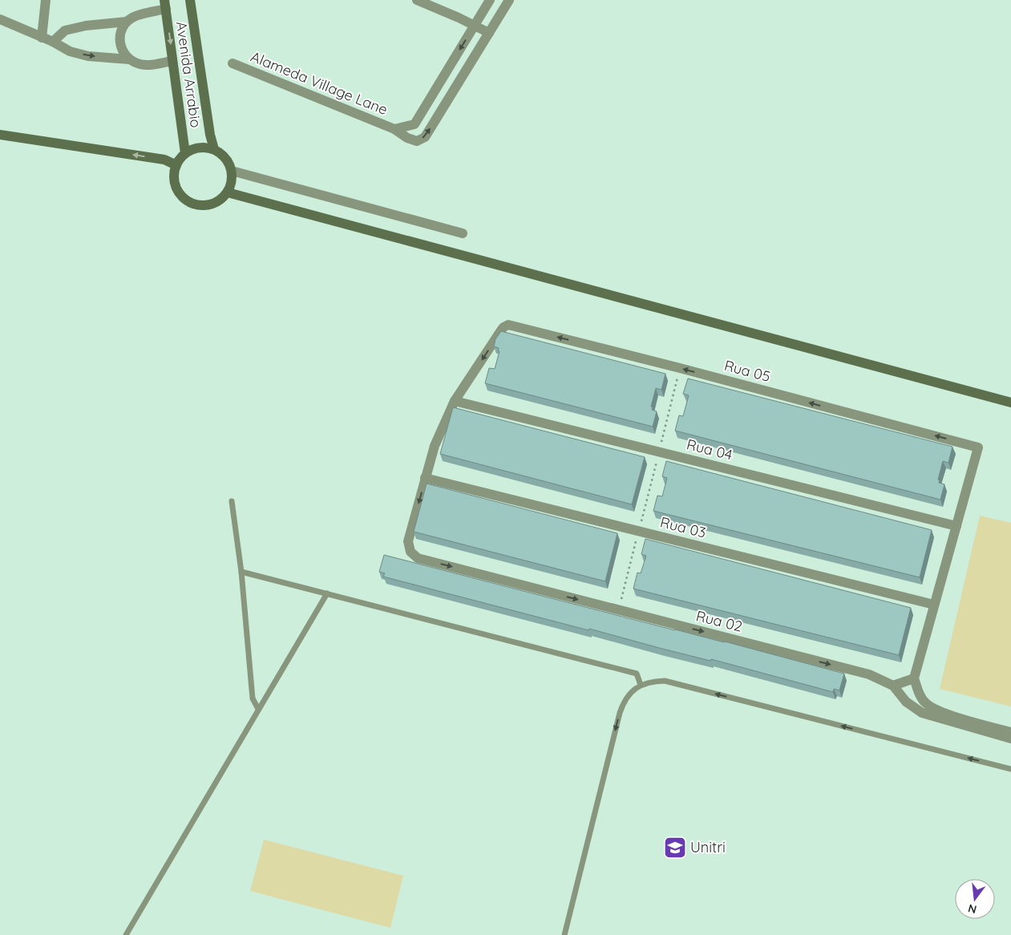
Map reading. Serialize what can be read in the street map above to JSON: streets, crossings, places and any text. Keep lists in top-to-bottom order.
{
  "streets": {
    "street": [
      "Avenida Arrabio",
      "Alameda Village Lane",
      "Rua 05",
      "Rua 04",
      "Rua 03",
      "Rua 02"
    ]
  },
  "crossings": [
    ["Rua 05", "Rua 04"],
    ["Rua 03", "Rua 02"]
  ],
  "one_way": ["Rua 02"],
  "places": {
    "school or university": ["Unitri"]
  },
  "north": "bottom"
}
